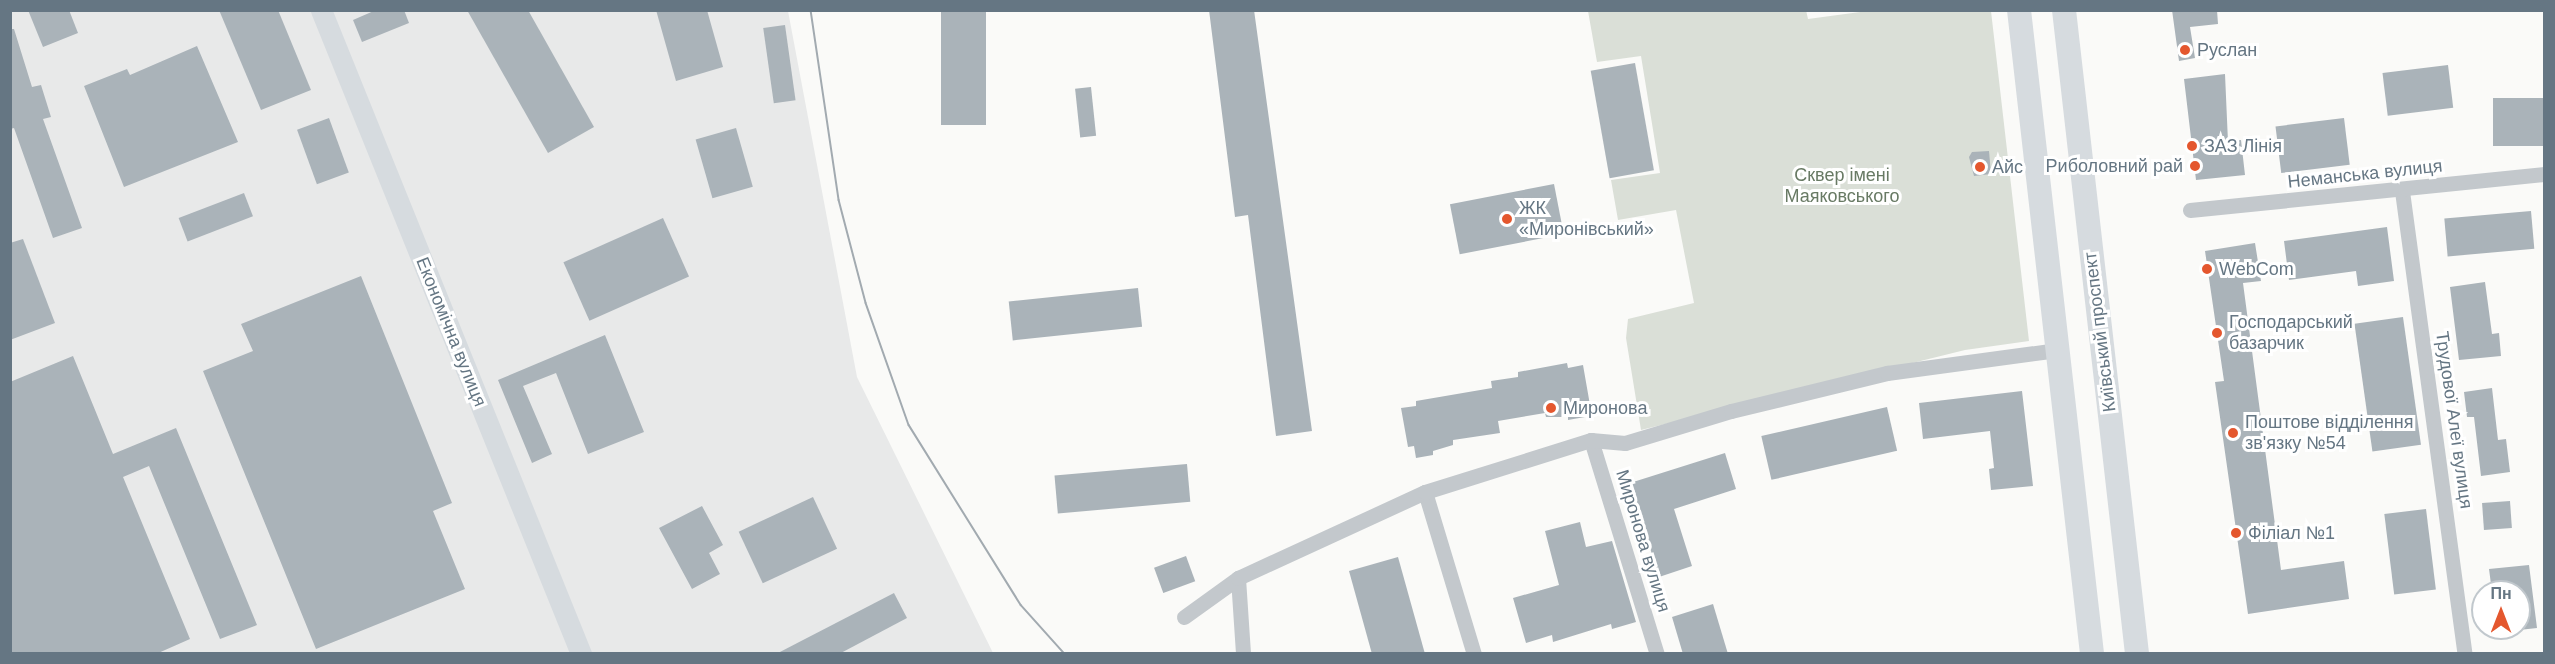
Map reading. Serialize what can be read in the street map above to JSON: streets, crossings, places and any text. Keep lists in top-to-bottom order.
{
  "streets": {
    "main road": ["Київський проспект"],
    "street": [
      "Неманська вулиця",
      "Економічна вулиця",
      "Трудової Алеї вулиця",
      "Миронова вулиця"
    ]
  },
  "crossings": [
    ["Неманська вулиця", "Трудової Алеї вулиця"]
  ],
  "parks": ["Сквер імені Маяковського"],
  "places": [
    "Руслан",
    "ЗАЗ Лінія",
    "Риболовний рай",
    "Айс",
    "ЖК «Миронівський»",
    "WebCom",
    "Господарський базарчик",
    "Миронова",
    "Поштове відділення зв'язку №54",
    "Філіал №1"
  ],
  "north": "top"
}
